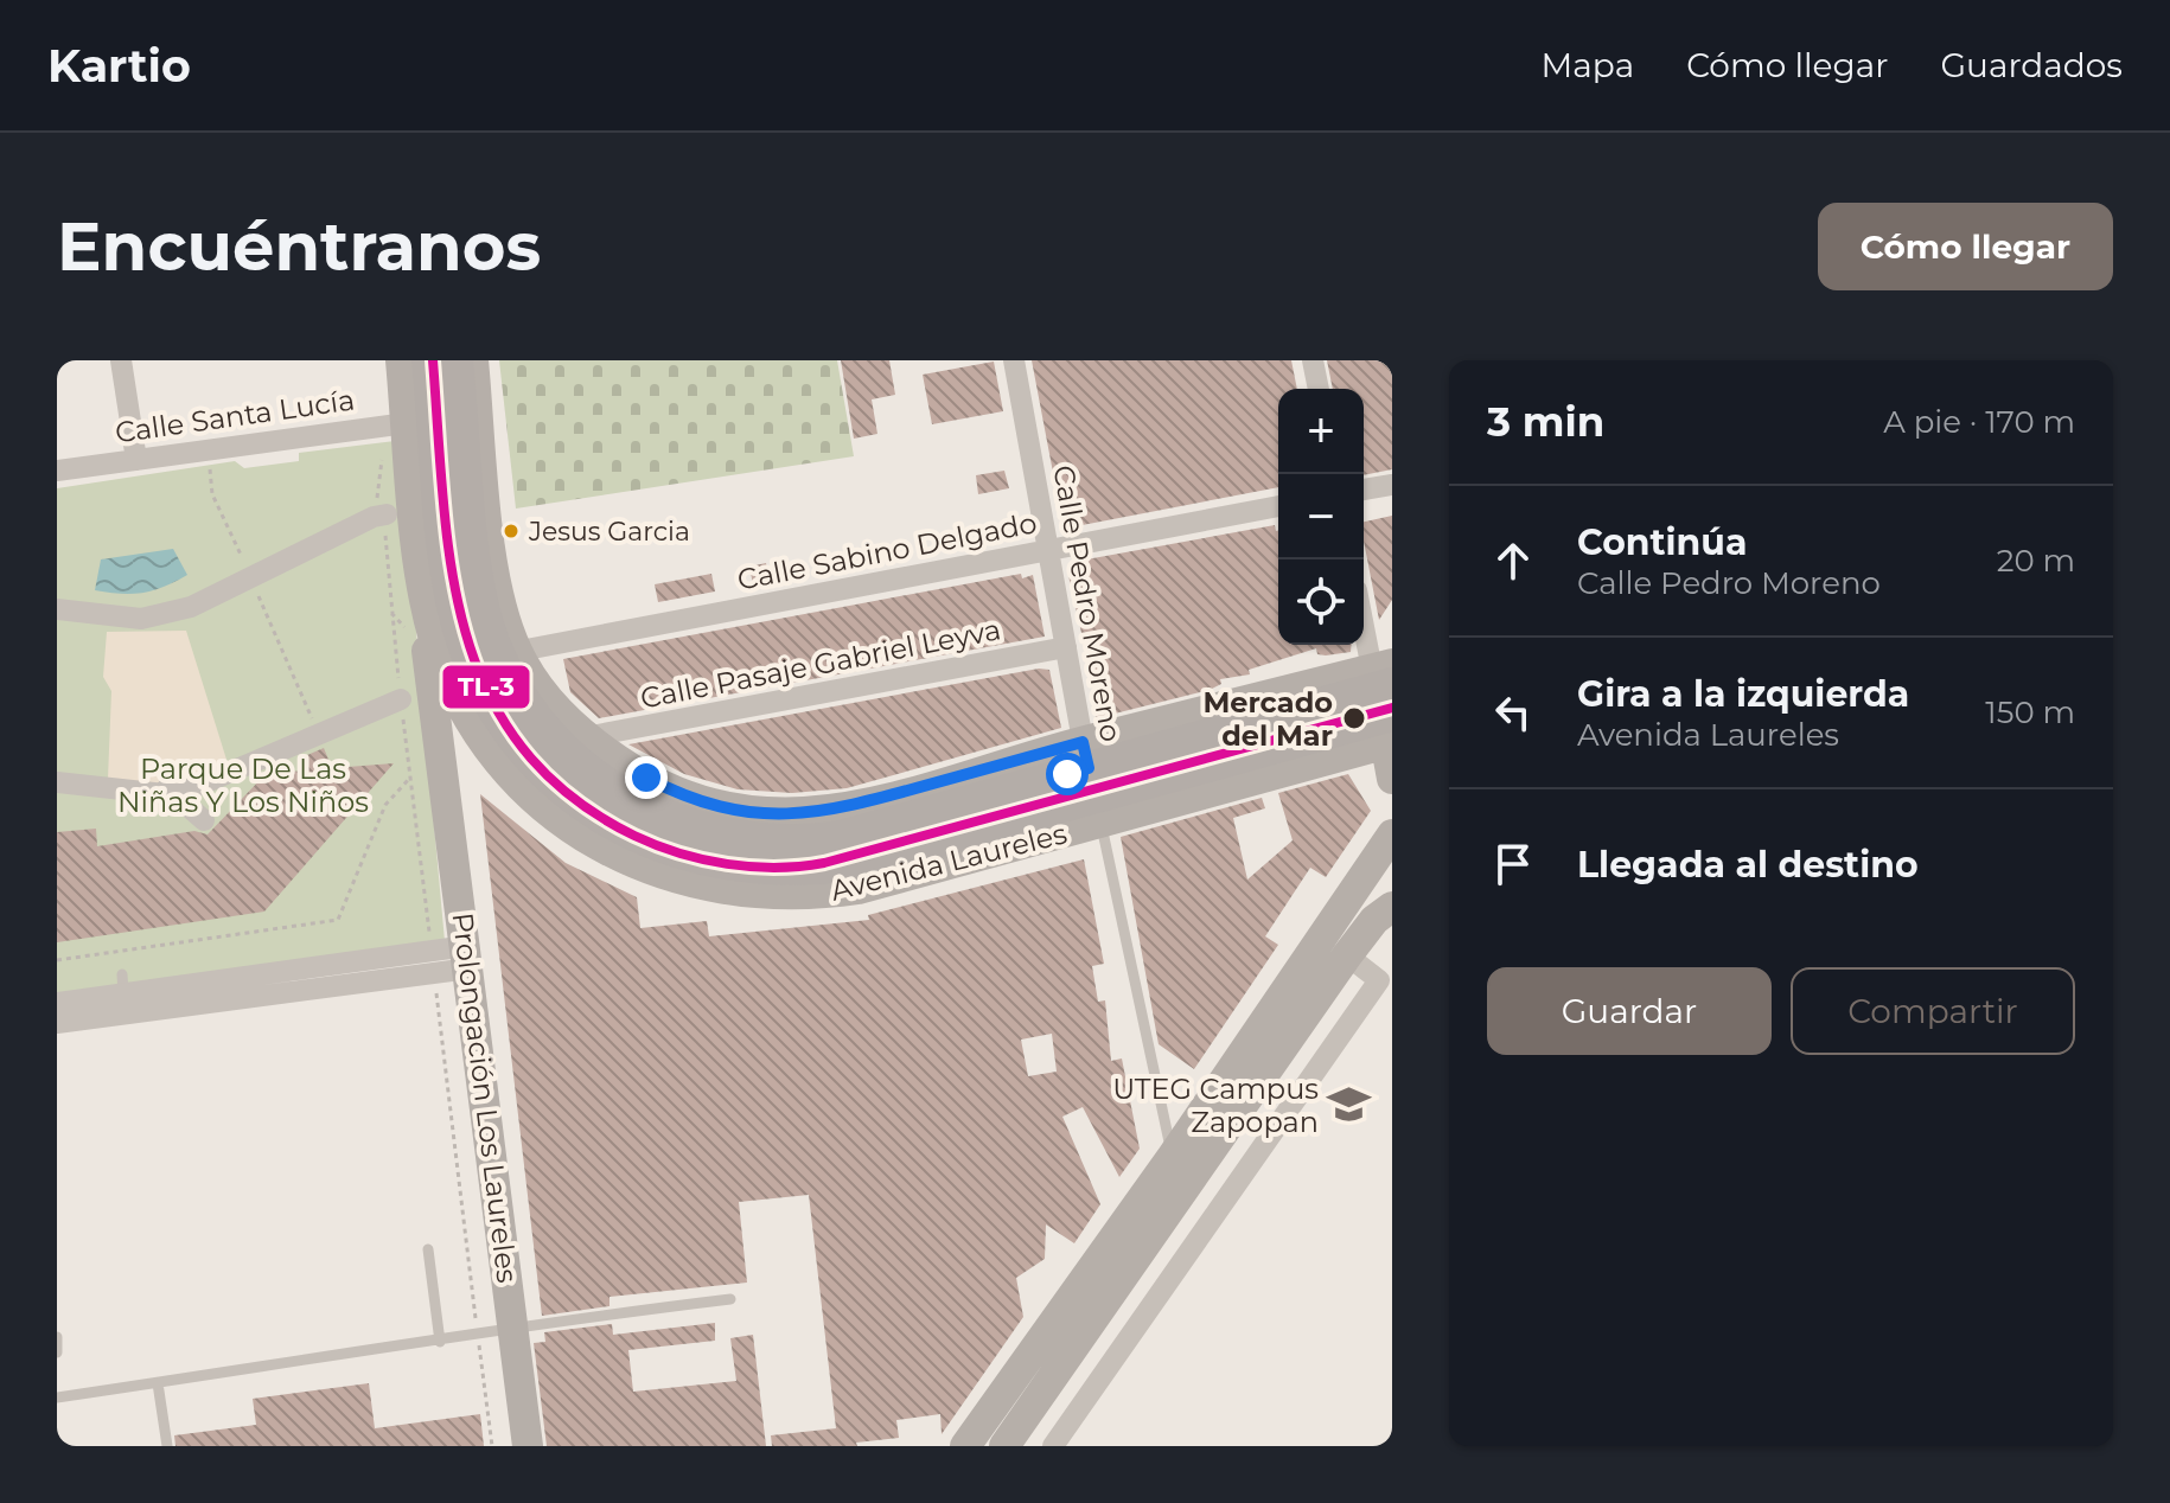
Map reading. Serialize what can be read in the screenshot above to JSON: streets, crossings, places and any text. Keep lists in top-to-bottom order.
{
  "streets": {
    "main road": ["Avenida Laureles", "Prolongación Los Laureles"],
    "street": [
      "Calle Santa Lucía",
      "Calle Sabino Delgado",
      "Calle Pedro Moreno",
      "Calle Pasaje Gabriel Leyva"
    ]
  },
  "crossings": [
    ["Calle Santa Lucía", "Avenida Laureles"],
    ["Calle Sabino Delgado", "Calle Pedro Moreno"],
    ["Calle Sabino Delgado", "Avenida Laureles"],
    ["Calle Pedro Moreno", "Calle Pasaje Gabriel Leyva"],
    ["Calle Pedro Moreno", "Avenida Laureles"],
    ["Calle Pasaje Gabriel Leyva", "Avenida Laureles"],
    ["Avenida Laureles", "Prolongación Los Laureles"]
  ],
  "parks": ["Parque De Las Niñas Y Los Niños"],
  "places": {
    "other": ["Jesus Garcia", "Mercado del Mar"],
    "school or university": ["UTEG Campus Zapopan"]
  },
  "lines": ["transit line TL-3"],
  "page": {
    "header": "Kartio",
    "nav": ["Mapa", "Cómo llegar", "Guardados"],
    "buttons": [
      "Cómo llegar",
      ["Guardar", "Compartir"]
    ],
    "title": "Encuéntranos",
    "heading": ["3 min", "A pie · 170 m"],
    "map_buttons": ["+", "−"],
    "list": [
      ["Continúa", "Calle Pedro Moreno", "20 m"],
      ["Gira a la izquierda", "Avenida Laureles", "150 m"],
      "Llegada al destino"
    ]
  }
}
